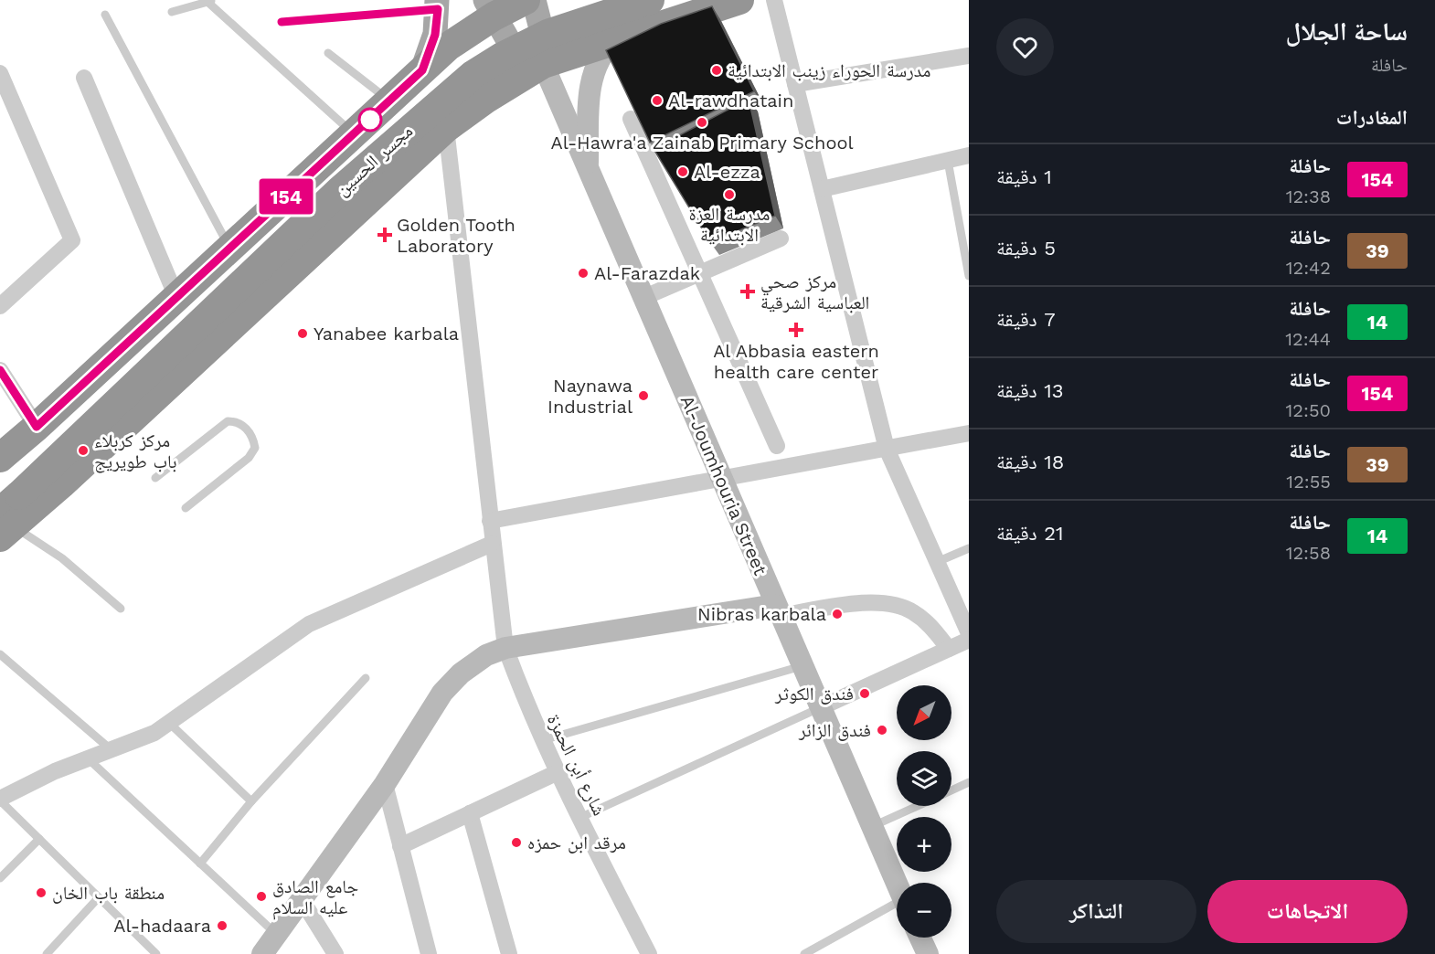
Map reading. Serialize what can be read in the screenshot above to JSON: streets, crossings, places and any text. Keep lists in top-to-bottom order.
{
  "streets": {
    "highway": ["مجسر الحسين"],
    "main road": ["Al-Joumhouria Street"],
    "street": ["شارع أبن الحمزة"]
  },
  "places": {
    "other": [
      "مدرسة الحوراء زينب الابتدائية",
      "Al-rawdhatain",
      "Al-Hawra'a Zainab Primary School",
      "Al-ezza",
      "مدرسة العزة الابتدائية",
      "Al-Farazdak",
      "Yanabee karbala",
      "Naynawa Industrial",
      "مركز كربلاء باب طويريج",
      "Nibras karbala",
      "فندق الكوثر",
      "فندق الزائر",
      "مرقد ابن حمزه",
      "منطقة باب الخان",
      "جامع الصادق عليه السلام",
      "Al-hadaara"
    ],
    "health": ["Golden Tooth Laboratory", "مركز صحي العباسية الشرقية", "Al Abbasia eastern health care center"]
  },
  "lines": ["bus line 154"],
  "north": "bottom left",
  "page": {
    "heading": [
      ["ساحة الجلال", "حافلة"],
      "المغادرات"
    ],
    "on_map": "154",
    "list": [
      {
        "mark": "154",
        "name": "حافلة",
        "note": "12:38",
        "value": "1 دقيقة"
      },
      {
        "mark": "39",
        "name": "حافلة",
        "note": "12:42",
        "value": "5 دقيقة"
      },
      {
        "mark": "14",
        "name": "حافلة",
        "note": "12:44",
        "value": "7 دقيقة"
      },
      {
        "mark": "154",
        "name": "حافلة",
        "note": "12:50",
        "value": "13 دقيقة"
      },
      {
        "mark": "39",
        "name": "حافلة",
        "note": "12:55",
        "value": "18 دقيقة"
      },
      {
        "mark": "14",
        "name": "حافلة",
        "note": "12:58",
        "value": "21 دقيقة"
      }
    ],
    "map_buttons": ["+", "−"],
    "buttons": ["الاتجاهات", "التذاكر"]
  }
}
